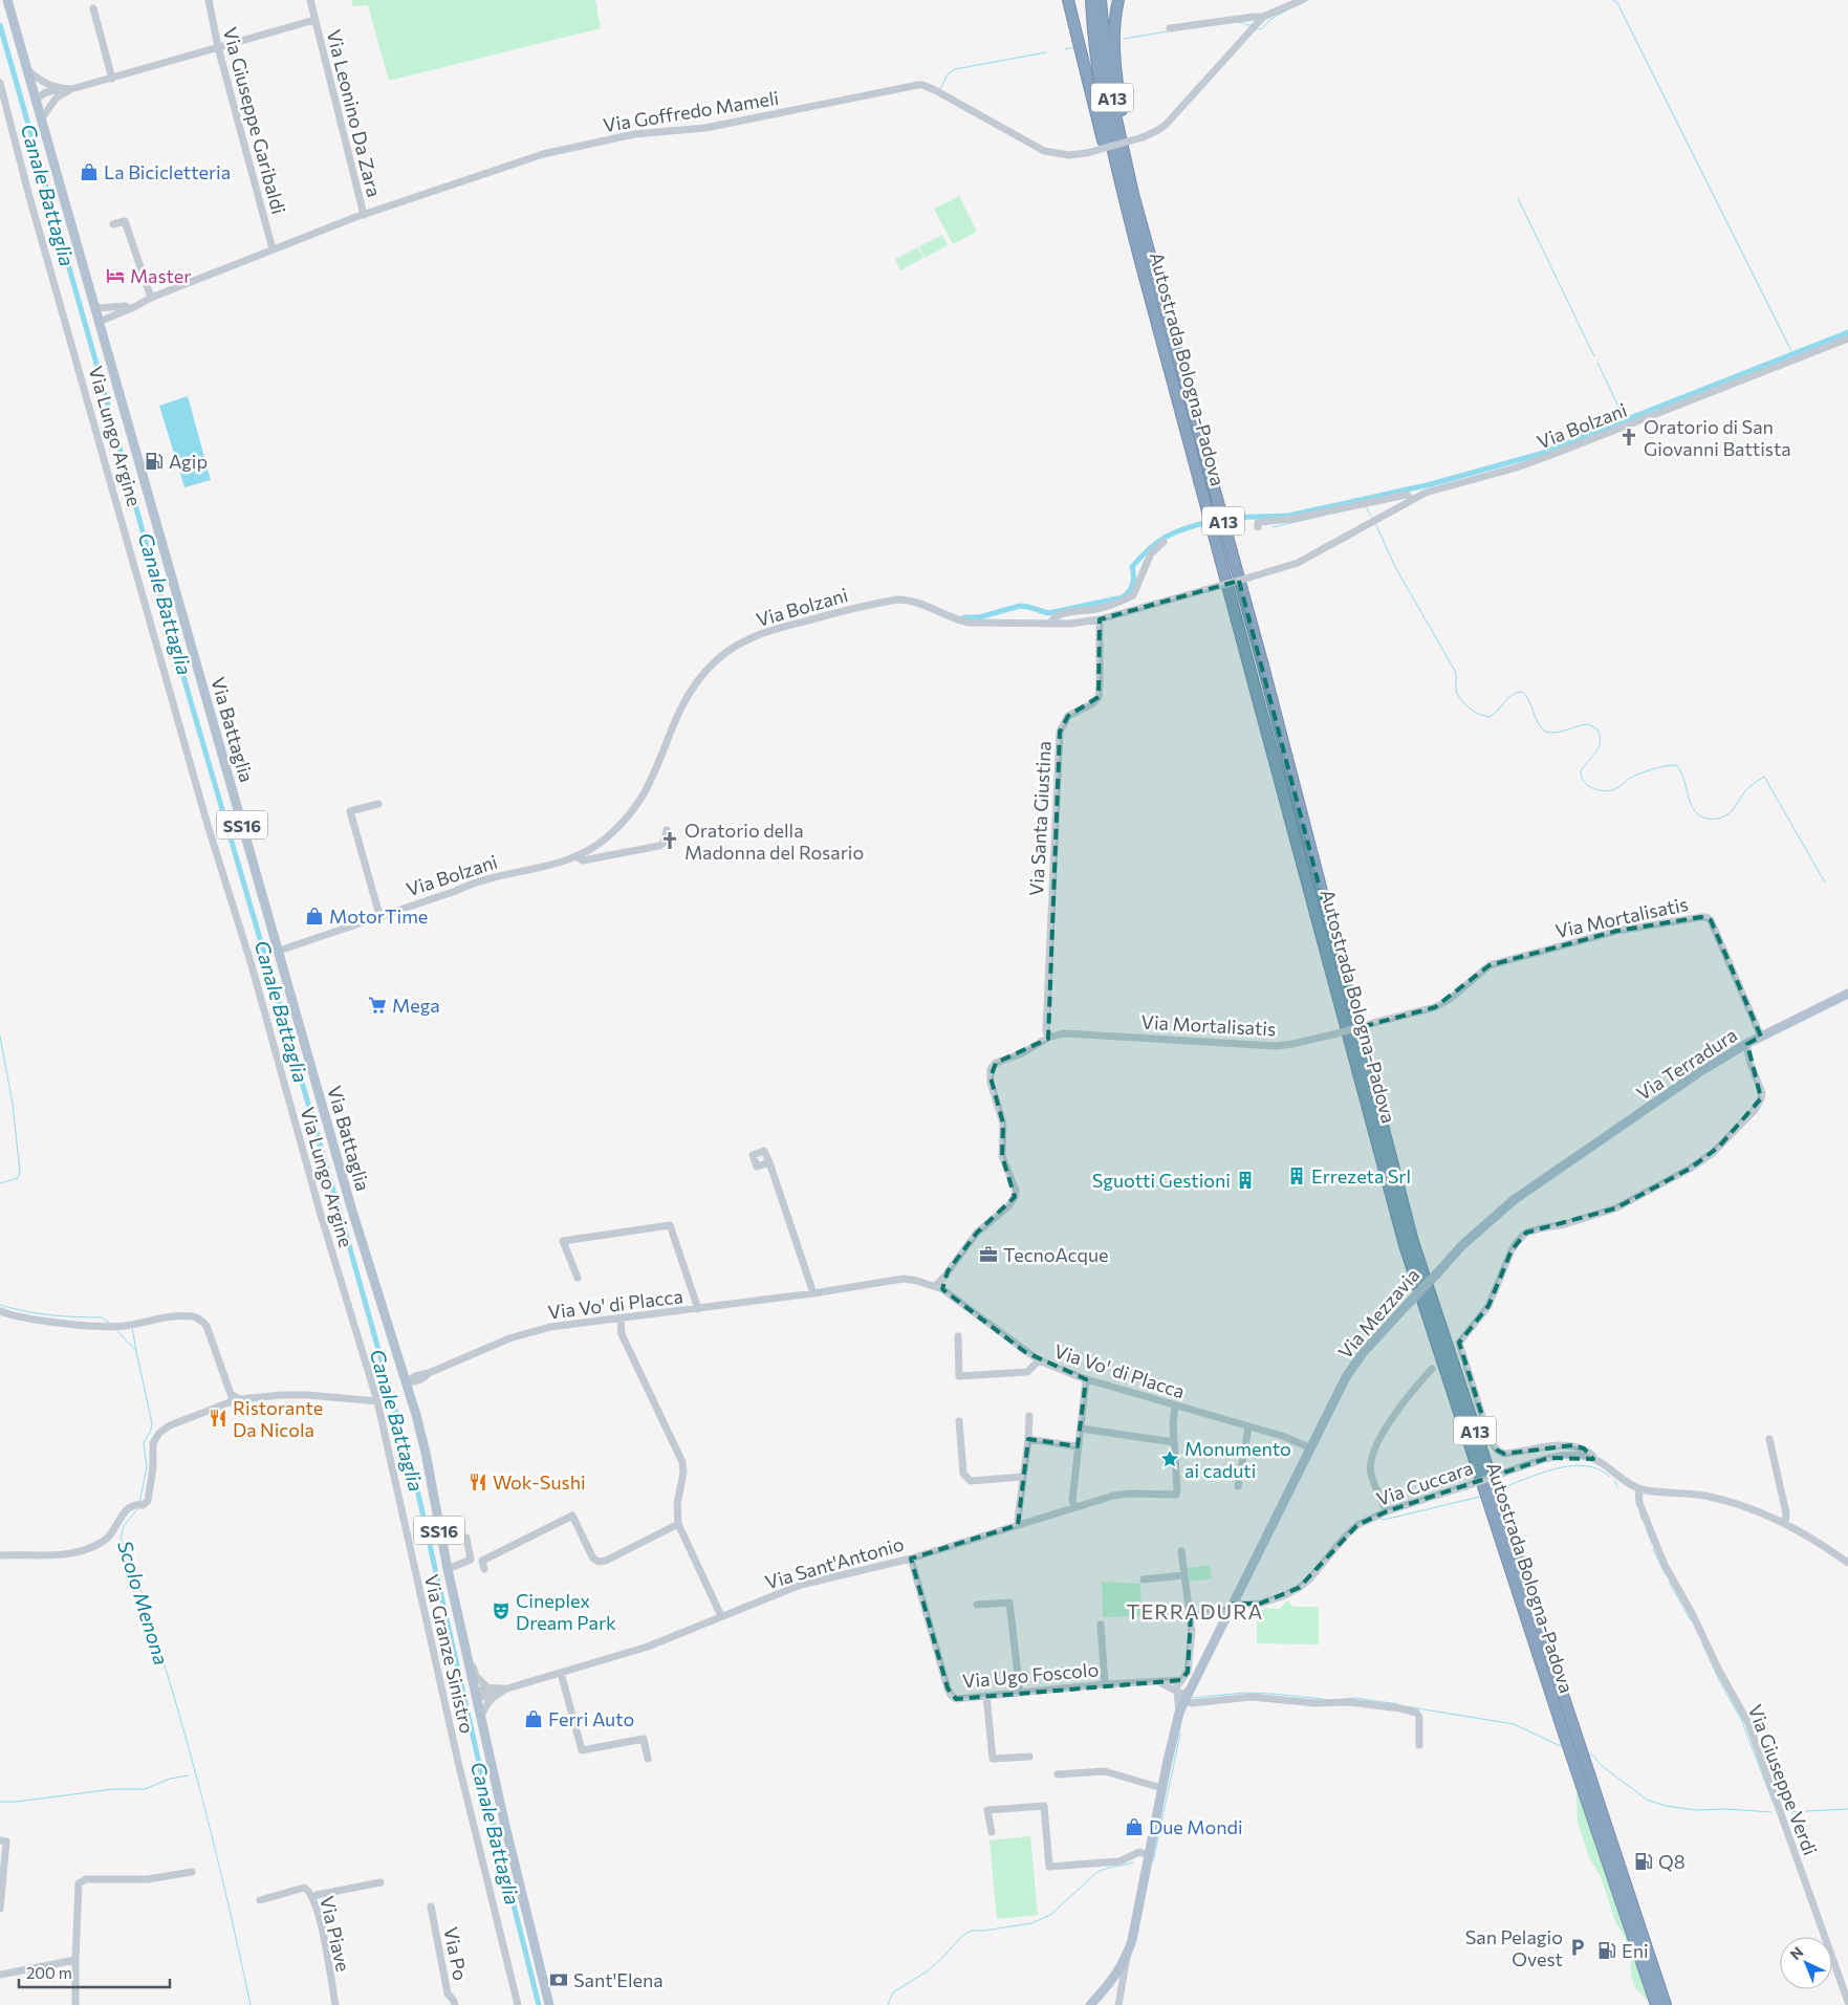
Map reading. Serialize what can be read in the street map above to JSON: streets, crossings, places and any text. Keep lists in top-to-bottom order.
{
  "streets": {
    "highway": ["A13", "Autostrada Bologna-Padova"],
    "main road": [
      "Via Battaglia",
      "SS16",
      "Via Terradura",
      "Via Mezzavia"
    ],
    "street": [
      "Via Goffredo Mameli",
      "Via Leonino Da Zara",
      "Via Giuseppe Garibaldi",
      "Via Bolzani",
      "Via Lungo Argine",
      "Via Santa Giustina",
      "Via Mortalisatis",
      "Via Vo' di Placca",
      "Via Cuccara",
      "Via Sant'Antonio",
      "Via Granze Sinistro",
      "Via Ugo Foscolo",
      "Via Giuseppe Verdi",
      "Via Piave",
      "Via Po"
    ]
  },
  "crossings": [
    ["A13", "Autostrada Bologna-Padova"],
    ["Via Goffredo Mameli", "Via Leonino Da Zara"],
    ["Via Goffredo Mameli", "Via Giuseppe Garibaldi"],
    ["Via Goffredo Mameli", "Via Battaglia"],
    ["Via Goffredo Mameli", "SS16"],
    ["Via Leonino Da Zara", "Via Giuseppe Garibaldi"],
    ["Via Leonino Da Zara", "SS16"],
    ["Via Bolzani", "Via Battaglia"],
    ["Via Bolzani", "Via Santa Giustina"],
    ["Via Lungo Argine", "Via Granze Sinistro"],
    ["Via Battaglia", "SS16"],
    ["Via Santa Giustina", "Via Mortalisatis"],
    ["SS16", "Via Vo' di Placca"],
    ["SS16", "Via Sant'Antonio"],
    ["Via Mortalisatis", "Via Terradura"],
    ["Via Mortalisatis", "Via Vo' di Placca"],
    ["Via Terradura", "Via Mezzavia"],
    ["Via Vo' di Placca", "Via Mezzavia"],
    ["Via Mezzavia", "Via Cuccara"],
    ["Via Cuccara", "Via Giuseppe Verdi"],
    ["Via Sant'Antonio", "Via Ugo Foscolo"]
  ],
  "districts": ["TERRADURA"],
  "water": ["Canale Battaglia", "Scolo Menona"],
  "places": {
    "shop": [
      "La Bicicletteria",
      "MotorTime",
      "Ferri Auto",
      "Due Mondi"
    ],
    "hotel": ["Master"],
    "church": ["Oratorio di San Giovanni Battista", "Oratorio della Madonna del Rosario"],
    "fuel station": ["Agip", "Q8", "Eni"],
    "supermarket": ["Mega"],
    "building": ["Errezeta Srl", "Sguotti Gestioni"],
    "office": ["TecnoAcque"],
    "restaurant": ["Ristorante Da Nicola", "Wok-Sushi"],
    "place": ["Monumento ai caduti"],
    "theatre": ["Cineplex Dream Park"],
    "parking": ["San Pelagio Ovest"],
    "bank": ["Sant'Elena"]
  },
  "scale_bar": "200 m",
  "north": "top left"
}
